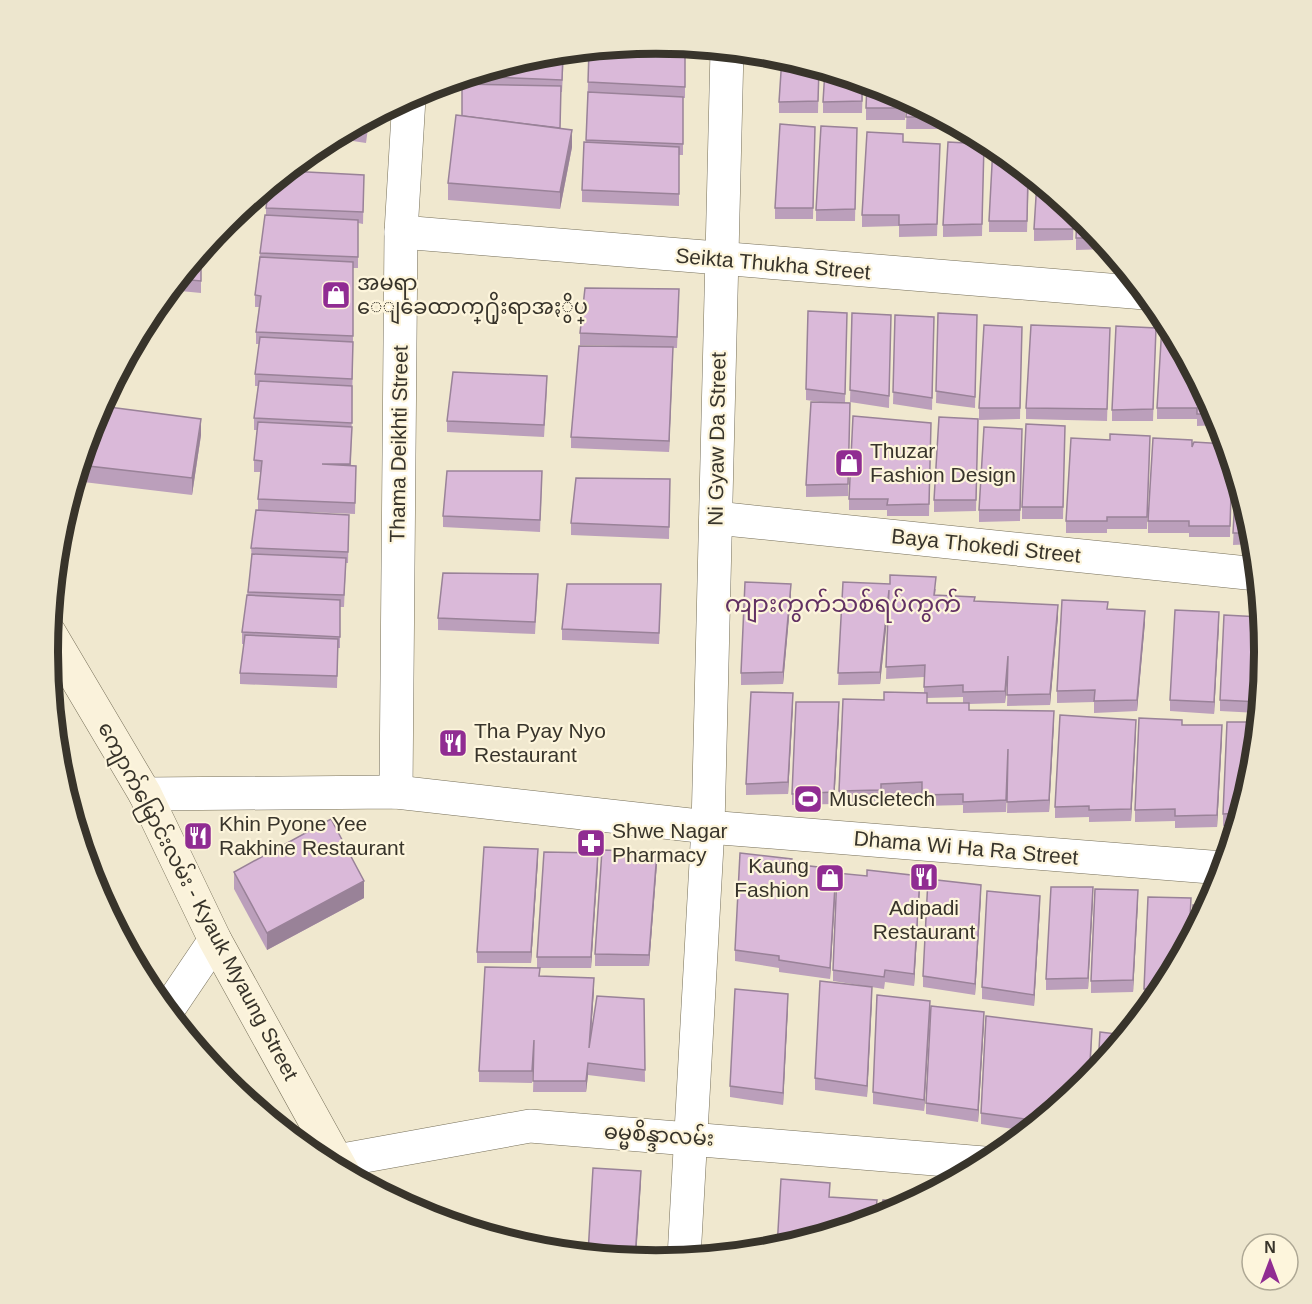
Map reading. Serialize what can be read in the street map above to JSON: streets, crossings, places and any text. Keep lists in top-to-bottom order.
{
  "streets": {
    "street": [
      "Seikta Thukha Street",
      "Ni Gyaw Da Street",
      "Thama Deikhti Street",
      "Baya Thokedi Street",
      "Dhama Wi Ha Ra Street",
      "ကျောက်မြောင်းလမ်း - Kyauk Myaung Street",
      "ဓမ္မစိန္ဒာလမ်း"
    ]
  },
  "crossings": [
    ["Seikta Thukha Street", "Ni Gyaw Da Street"],
    ["Seikta Thukha Street", "Thama Deikhti Street"],
    ["Ni Gyaw Da Street", "Baya Thokedi Street"],
    ["Ni Gyaw Da Street", "Dhama Wi Ha Ra Street"],
    ["Ni Gyaw Da Street", "ဓမ္မစိန္ဒာလမ်း"],
    ["Thama Deikhti Street", "Dhama Wi Ha Ra Street"],
    ["Dhama Wi Ha Ra Street", "ကျောက်မြောင်းလမ်း - Kyauk Myaung Street"]
  ],
  "districts": ["ကျားကွက်သစ်ရပ်ကွက်"],
  "places": {
    "shop": ["အမရာ ေျခေထာက္႐ိုးရာအႏွိပ္", "Thuzar Fashion Design", "Kaung Fashion"],
    "restaurant": ["Tha Pyay Nyo Restaurant", "Khin Pyone Yee Rakhine Restaurant", "Adipadi Restaurant"],
    "sports": ["Muscletech"],
    "pharmacy": ["Shwe Nagar Pharmacy"]
  },
  "north": "top"
}
